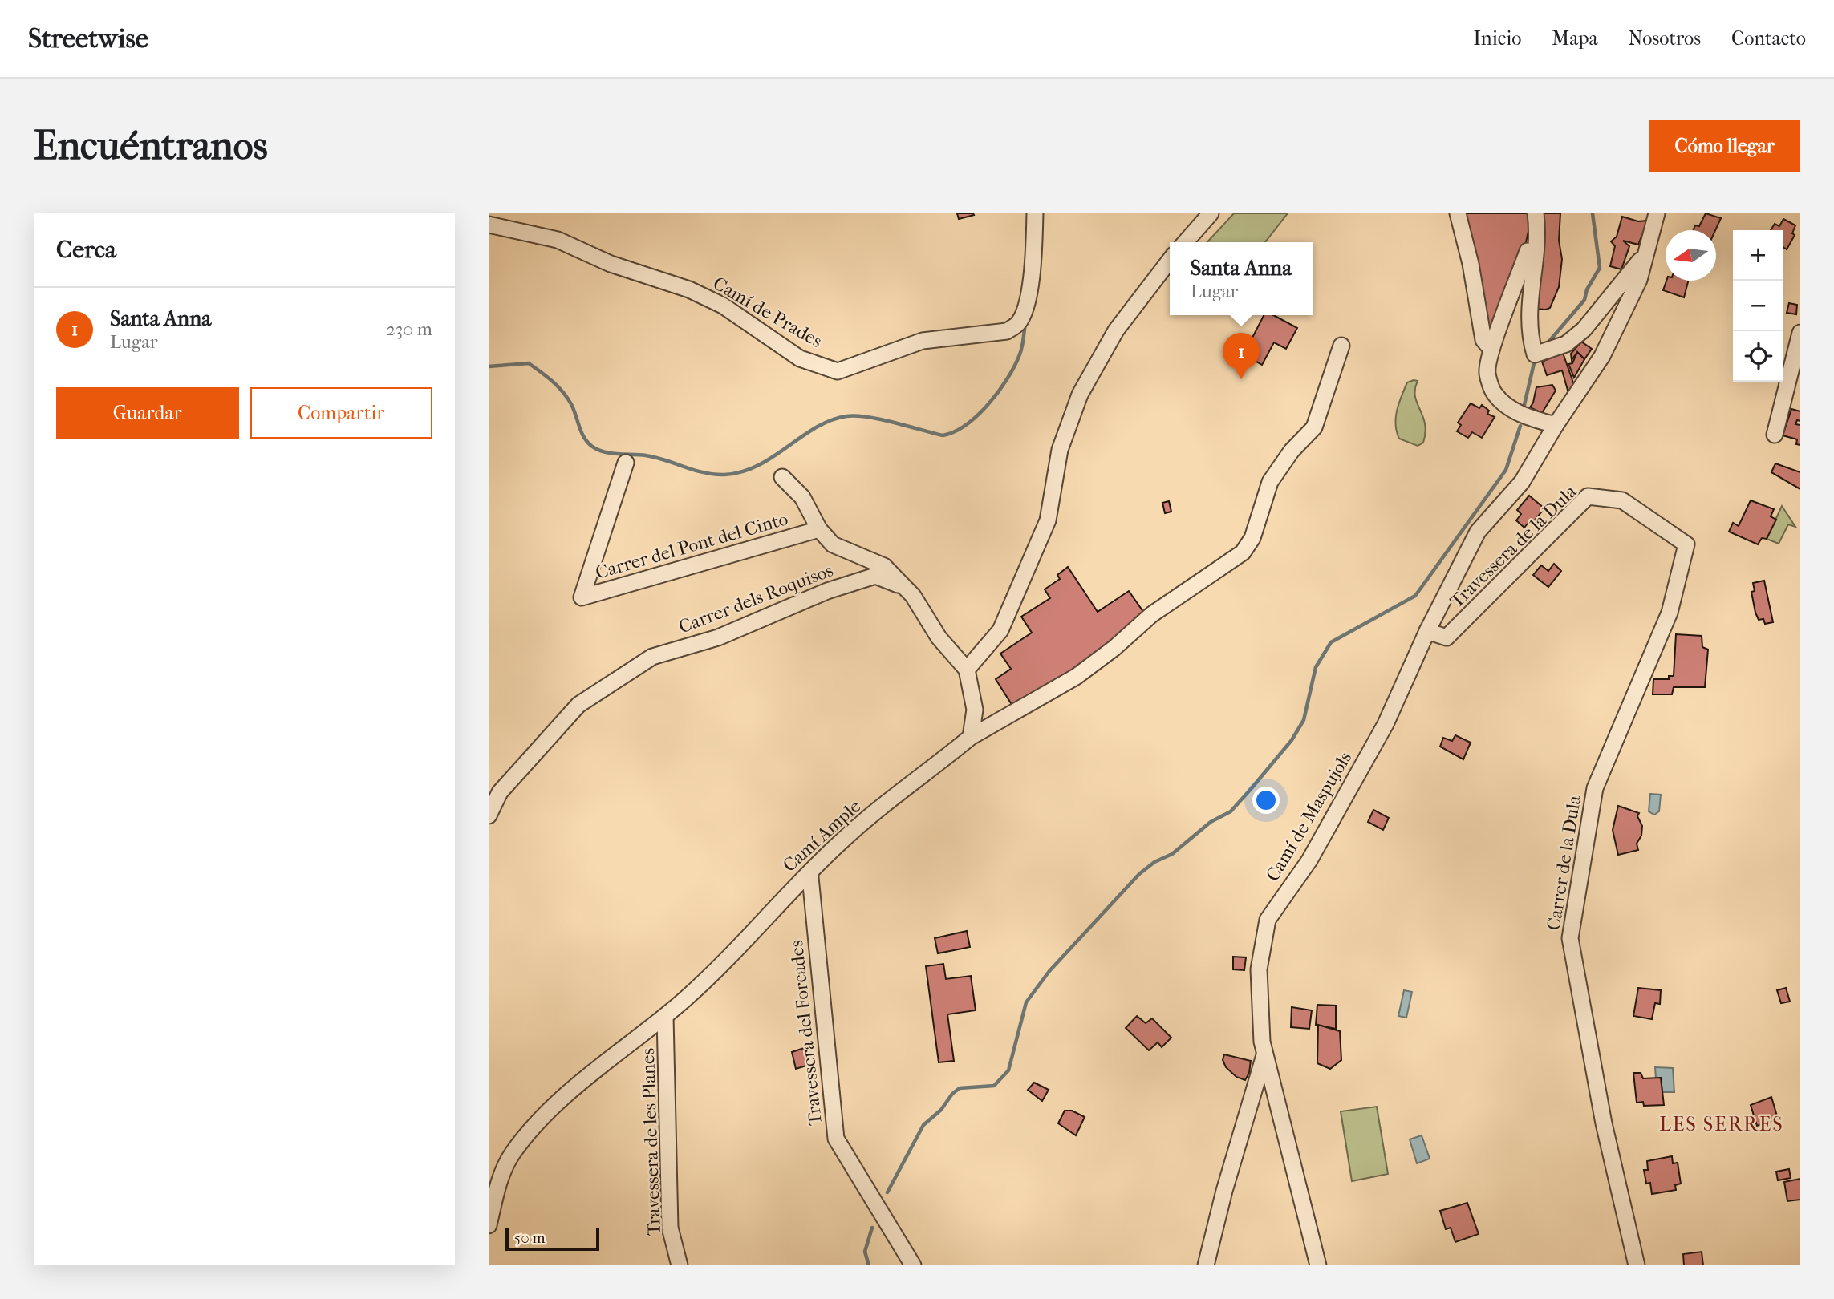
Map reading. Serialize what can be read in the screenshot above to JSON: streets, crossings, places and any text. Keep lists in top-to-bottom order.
{
  "streets": {
    "street": [
      "Camí de Prades",
      "Carrer del Pont del Cinto",
      "Travessera de la Dula",
      "Carrer dels Roquisos",
      "Camí de Maspujols",
      "Camí Ample",
      "Carrer de la Dula",
      "Travessera del Forcades",
      "Travessera de les Planes"
    ]
  },
  "crossings": [
    ["Travessera de la Dula", "Camí de Maspujols"],
    ["Travessera de la Dula", "Carrer de la Dula"],
    ["Camí Ample", "Travessera de les Planes"]
  ],
  "districts": ["LES SERRES"],
  "scale_bar": "50 m",
  "north": "left",
  "page": {
    "header": "Streetwise",
    "nav": [
      "Inicio",
      "Mapa",
      "Nosotros",
      "Contacto"
    ],
    "buttons": [
      "Cómo llegar",
      ["Guardar", "Compartir"]
    ],
    "title": "Encuéntranos",
    "heading": "Cerca",
    "map_buttons": ["+", "−"],
    "popup": ["Santa Anna", "Lugar"],
    "list": [
      {
        "mark": "1",
        "name": "Santa Anna",
        "note": "Lugar",
        "value": "230 m"
      }
    ],
    "pins": "1",
    "scale": "50 m"
  }
}
